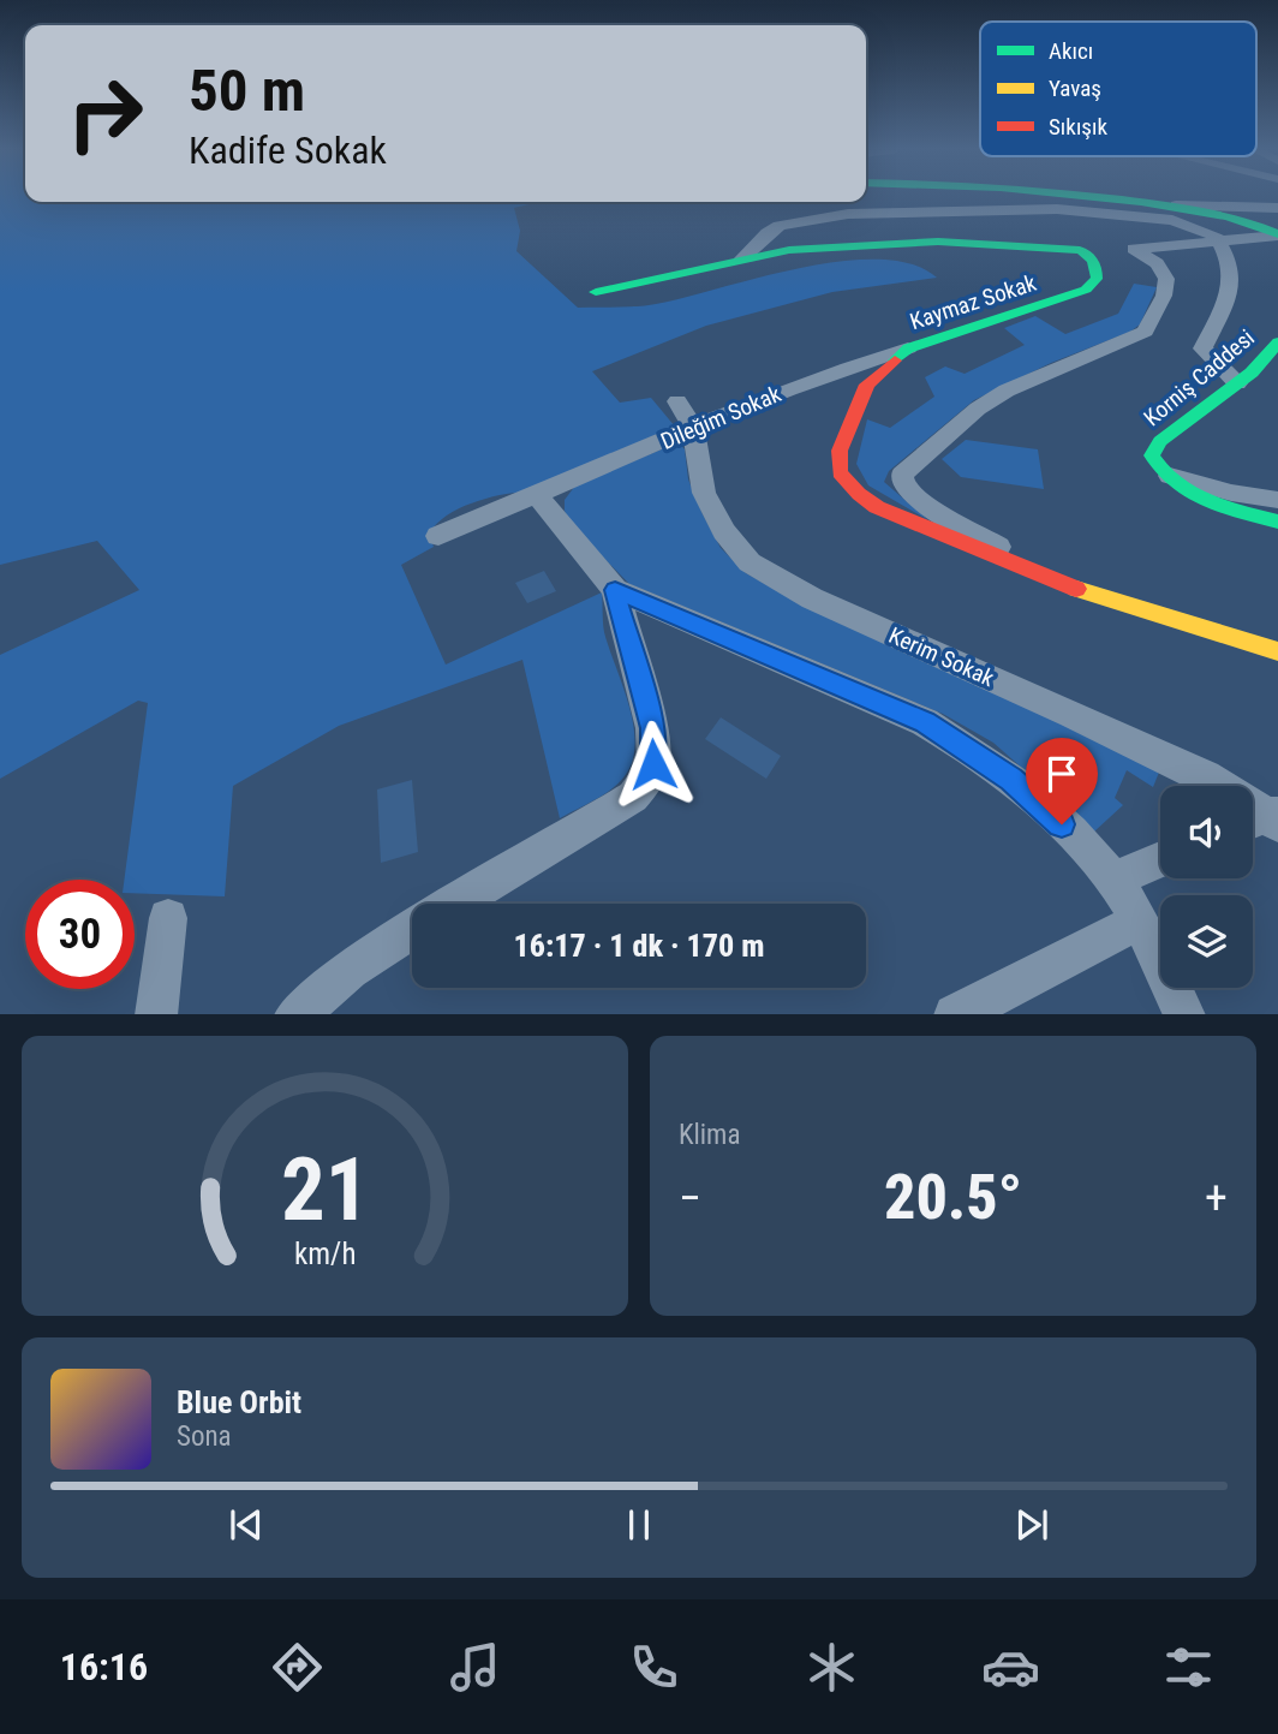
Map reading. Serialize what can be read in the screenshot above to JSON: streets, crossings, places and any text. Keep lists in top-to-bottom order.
{
  "streets": {
    "street": [
      "Kaymaz Sokak",
      "Korniş Caddesi",
      "Dileğim Sokak",
      "Kerim Sokak"
    ]
  },
  "crossings": [
    ["Kaymaz Sokak", "Dileğim Sokak"],
    ["Dileğim Sokak", "Kerim Sokak"]
  ],
  "legend": ["Akıcı", "Yavaş", "Sıkışık"],
  "page": {
    "turn": ["50 m", "Kadife Sokak"],
    "limit": "30",
    "trip": "16:17 · 1 dk · 170 m",
    "tile": "Klima",
    "heat": ["−", "20.5°", "+"],
    "song": ["Blue Orbit", "Sona"],
    "tabs": "16:16",
    "gauge": ["21", "km/h"]
  }
}
